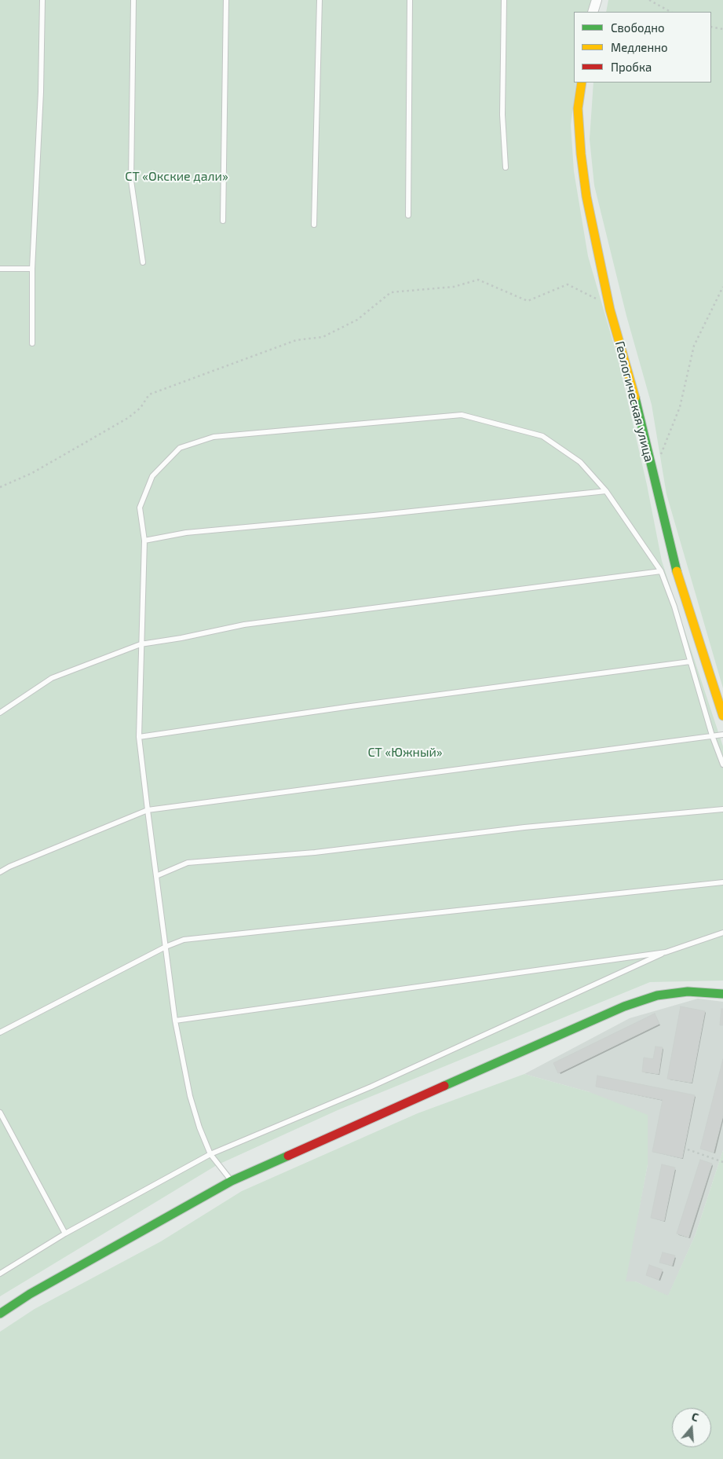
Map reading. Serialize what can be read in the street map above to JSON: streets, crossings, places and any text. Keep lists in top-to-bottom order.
{
  "streets": {
    "street": ["Геологическая улица"]
  },
  "parks": ["СТ «Окские дали»", "СТ «Южный»"],
  "legend": ["Свободно", "Медленно", "Пробка"],
  "north": "top"
}
